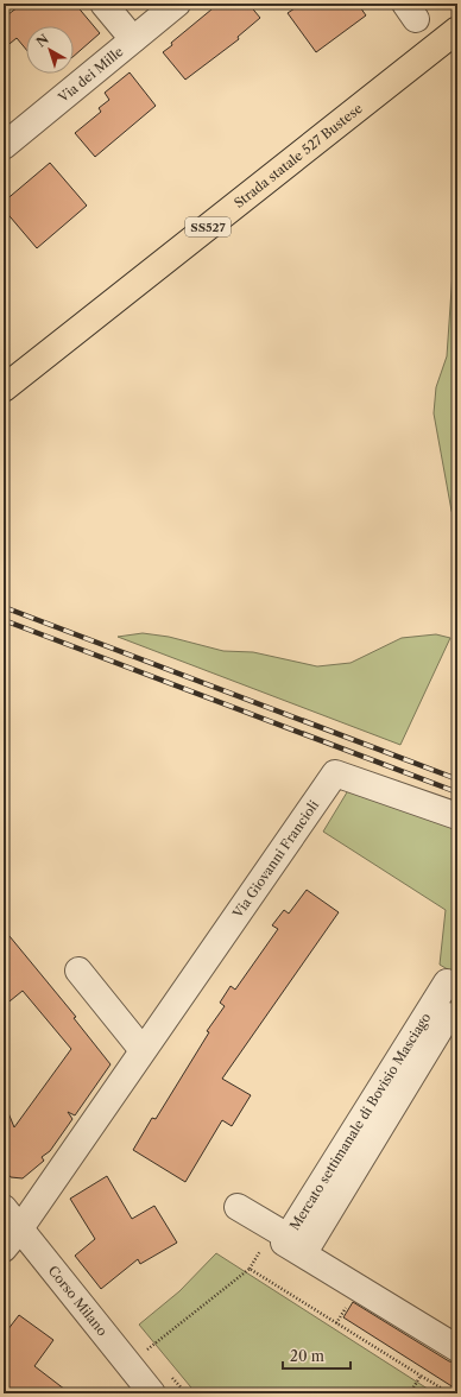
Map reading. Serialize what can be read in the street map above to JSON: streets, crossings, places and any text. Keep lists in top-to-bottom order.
{
  "streets": {
    "main road": ["Strada statale 527 Bustese", "SS527"],
    "street": [
      "Via dei Mille",
      "Via Giovanni Francioli",
      "Mercato settimanale di Bovisio Masciago",
      "Corso Milano"
    ]
  },
  "crossings": [
    ["Via Giovanni Francioli", "Corso Milano"]
  ],
  "scale_bar": "20 m",
  "north": "top left"
}
